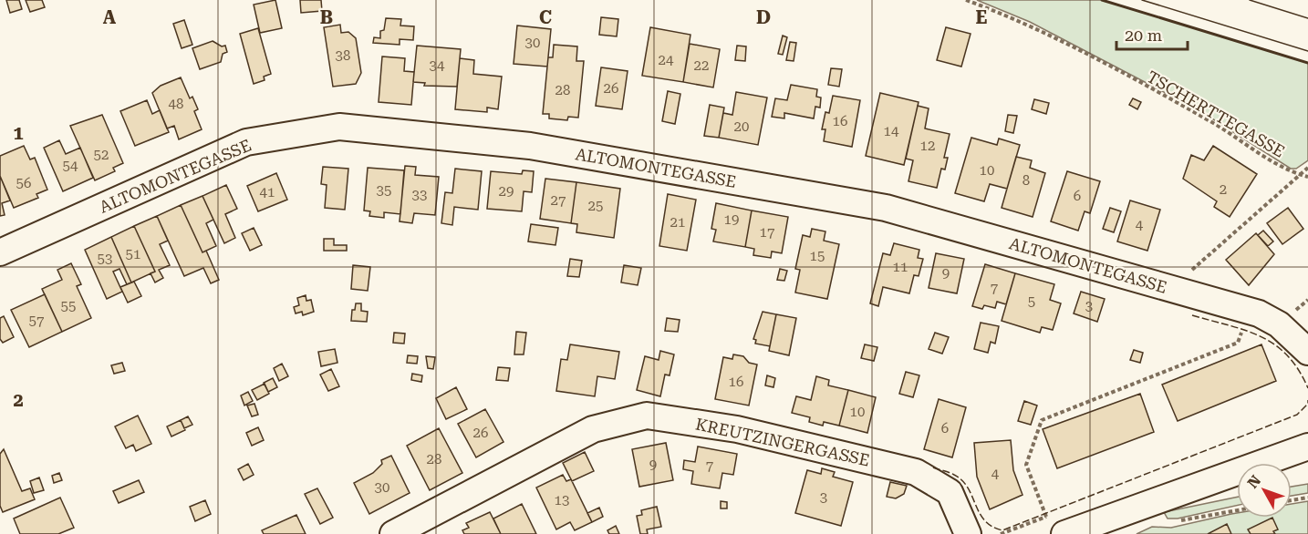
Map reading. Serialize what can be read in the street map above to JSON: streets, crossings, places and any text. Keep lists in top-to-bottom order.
{
  "streets": {
    "street": ["ALTOMONTEGASSE", "KREUTZINGERGASSE"],
    "path": ["TSCHERTTEGASSE"]
  },
  "crossings": [
    ["TSCHERTTEGASSE", "ALTOMONTEGASSE"]
  ],
  "house_numbers": [
    "30",
    "38",
    "24",
    "34",
    "22",
    "26",
    "28",
    "48",
    "16",
    "20",
    "14",
    "12",
    "52",
    "54",
    "10",
    "8",
    "56",
    "2",
    "35",
    "29",
    "41",
    "33",
    "6",
    "27",
    "25",
    "19",
    "21",
    "4",
    "17",
    "51",
    "15",
    "53",
    "11",
    "9",
    "7",
    "5",
    "55",
    "3",
    "57",
    "16",
    "10",
    "6",
    "26",
    "28",
    "9",
    "7",
    "4",
    "30",
    "3",
    "13"
  ],
  "scale_bar": "20 m",
  "north": "top left",
  "grid": {
    "columns": [
      "A",
      "B",
      "C",
      "D",
      "E"
    ],
    "rows": ["1", "2"]
  }
}
